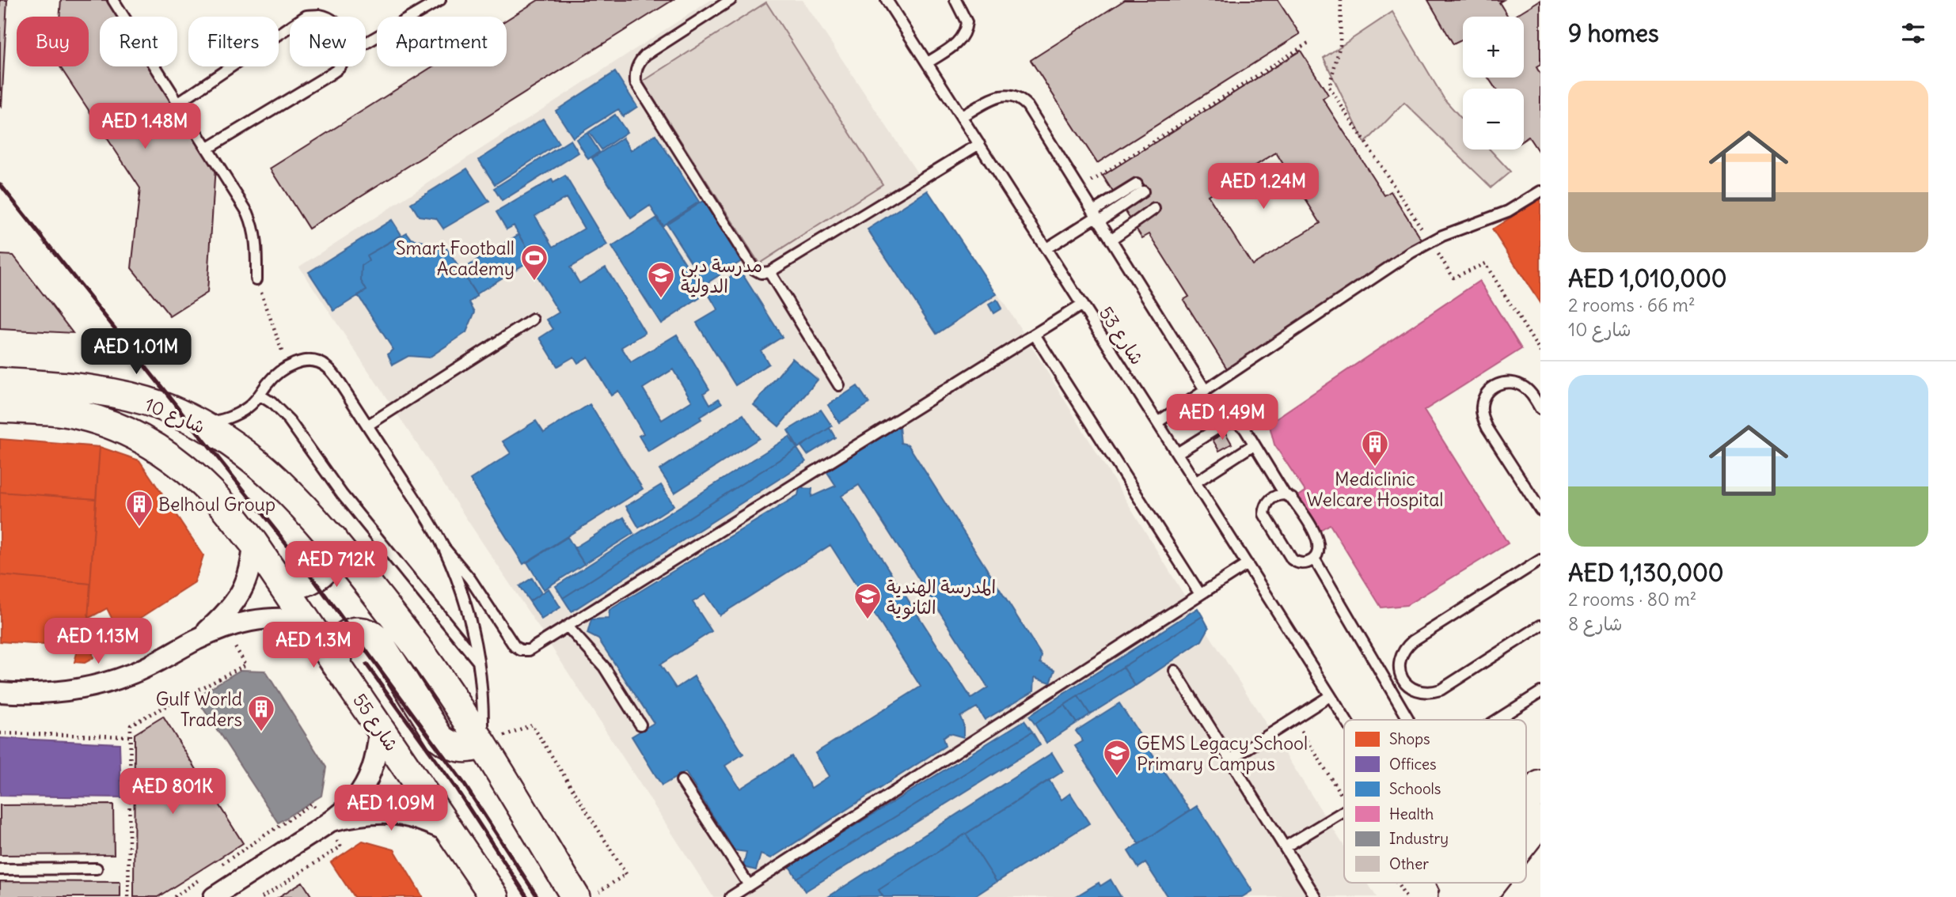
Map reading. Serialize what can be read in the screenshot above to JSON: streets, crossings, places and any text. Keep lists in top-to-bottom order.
{
  "streets": {
    "street": ["شارع 10", "شارع 55"],
    "lane": ["شارع 53"]
  },
  "crossings": [
    ["شارع 10", "شارع 55"]
  ],
  "places": {
    "sports": ["Smart Football Academy"],
    "school or university": ["مدرسة دبي الدولية", "المدرسة الهندية الثانوية", "GEMS Legacy School Primary Campus"],
    "building": ["Mediclinic Welcare Hospital", "Belhoul Group", "Gulf World Traders"]
  },
  "legend": [
    "Shops",
    "Offices",
    "Schools",
    "Health",
    "Industry",
    "Other"
  ],
  "page": {
    "heading": "9 homes",
    "map_buttons": ["+", "−"],
    "chip": [
      "Buy",
      "Rent",
      "Filters",
      "New",
      "Apartment"
    ],
    "list": [
      {
        "name": "AED 1,010,000",
        "note": "2 rooms · 66 m² · شارع 10"
      },
      {
        "name": "AED 1,130,000",
        "note": "2 rooms · 80 m² · شارع 8"
      }
    ],
    "price": [
      "AED 1.48M",
      "AED 1.24M",
      "AED 1.01M",
      "AED 1.49M",
      "AED 712K",
      "AED 1.13M",
      "AED 1.3M",
      "AED 801K",
      "AED 1.09M"
    ]
  }
}
